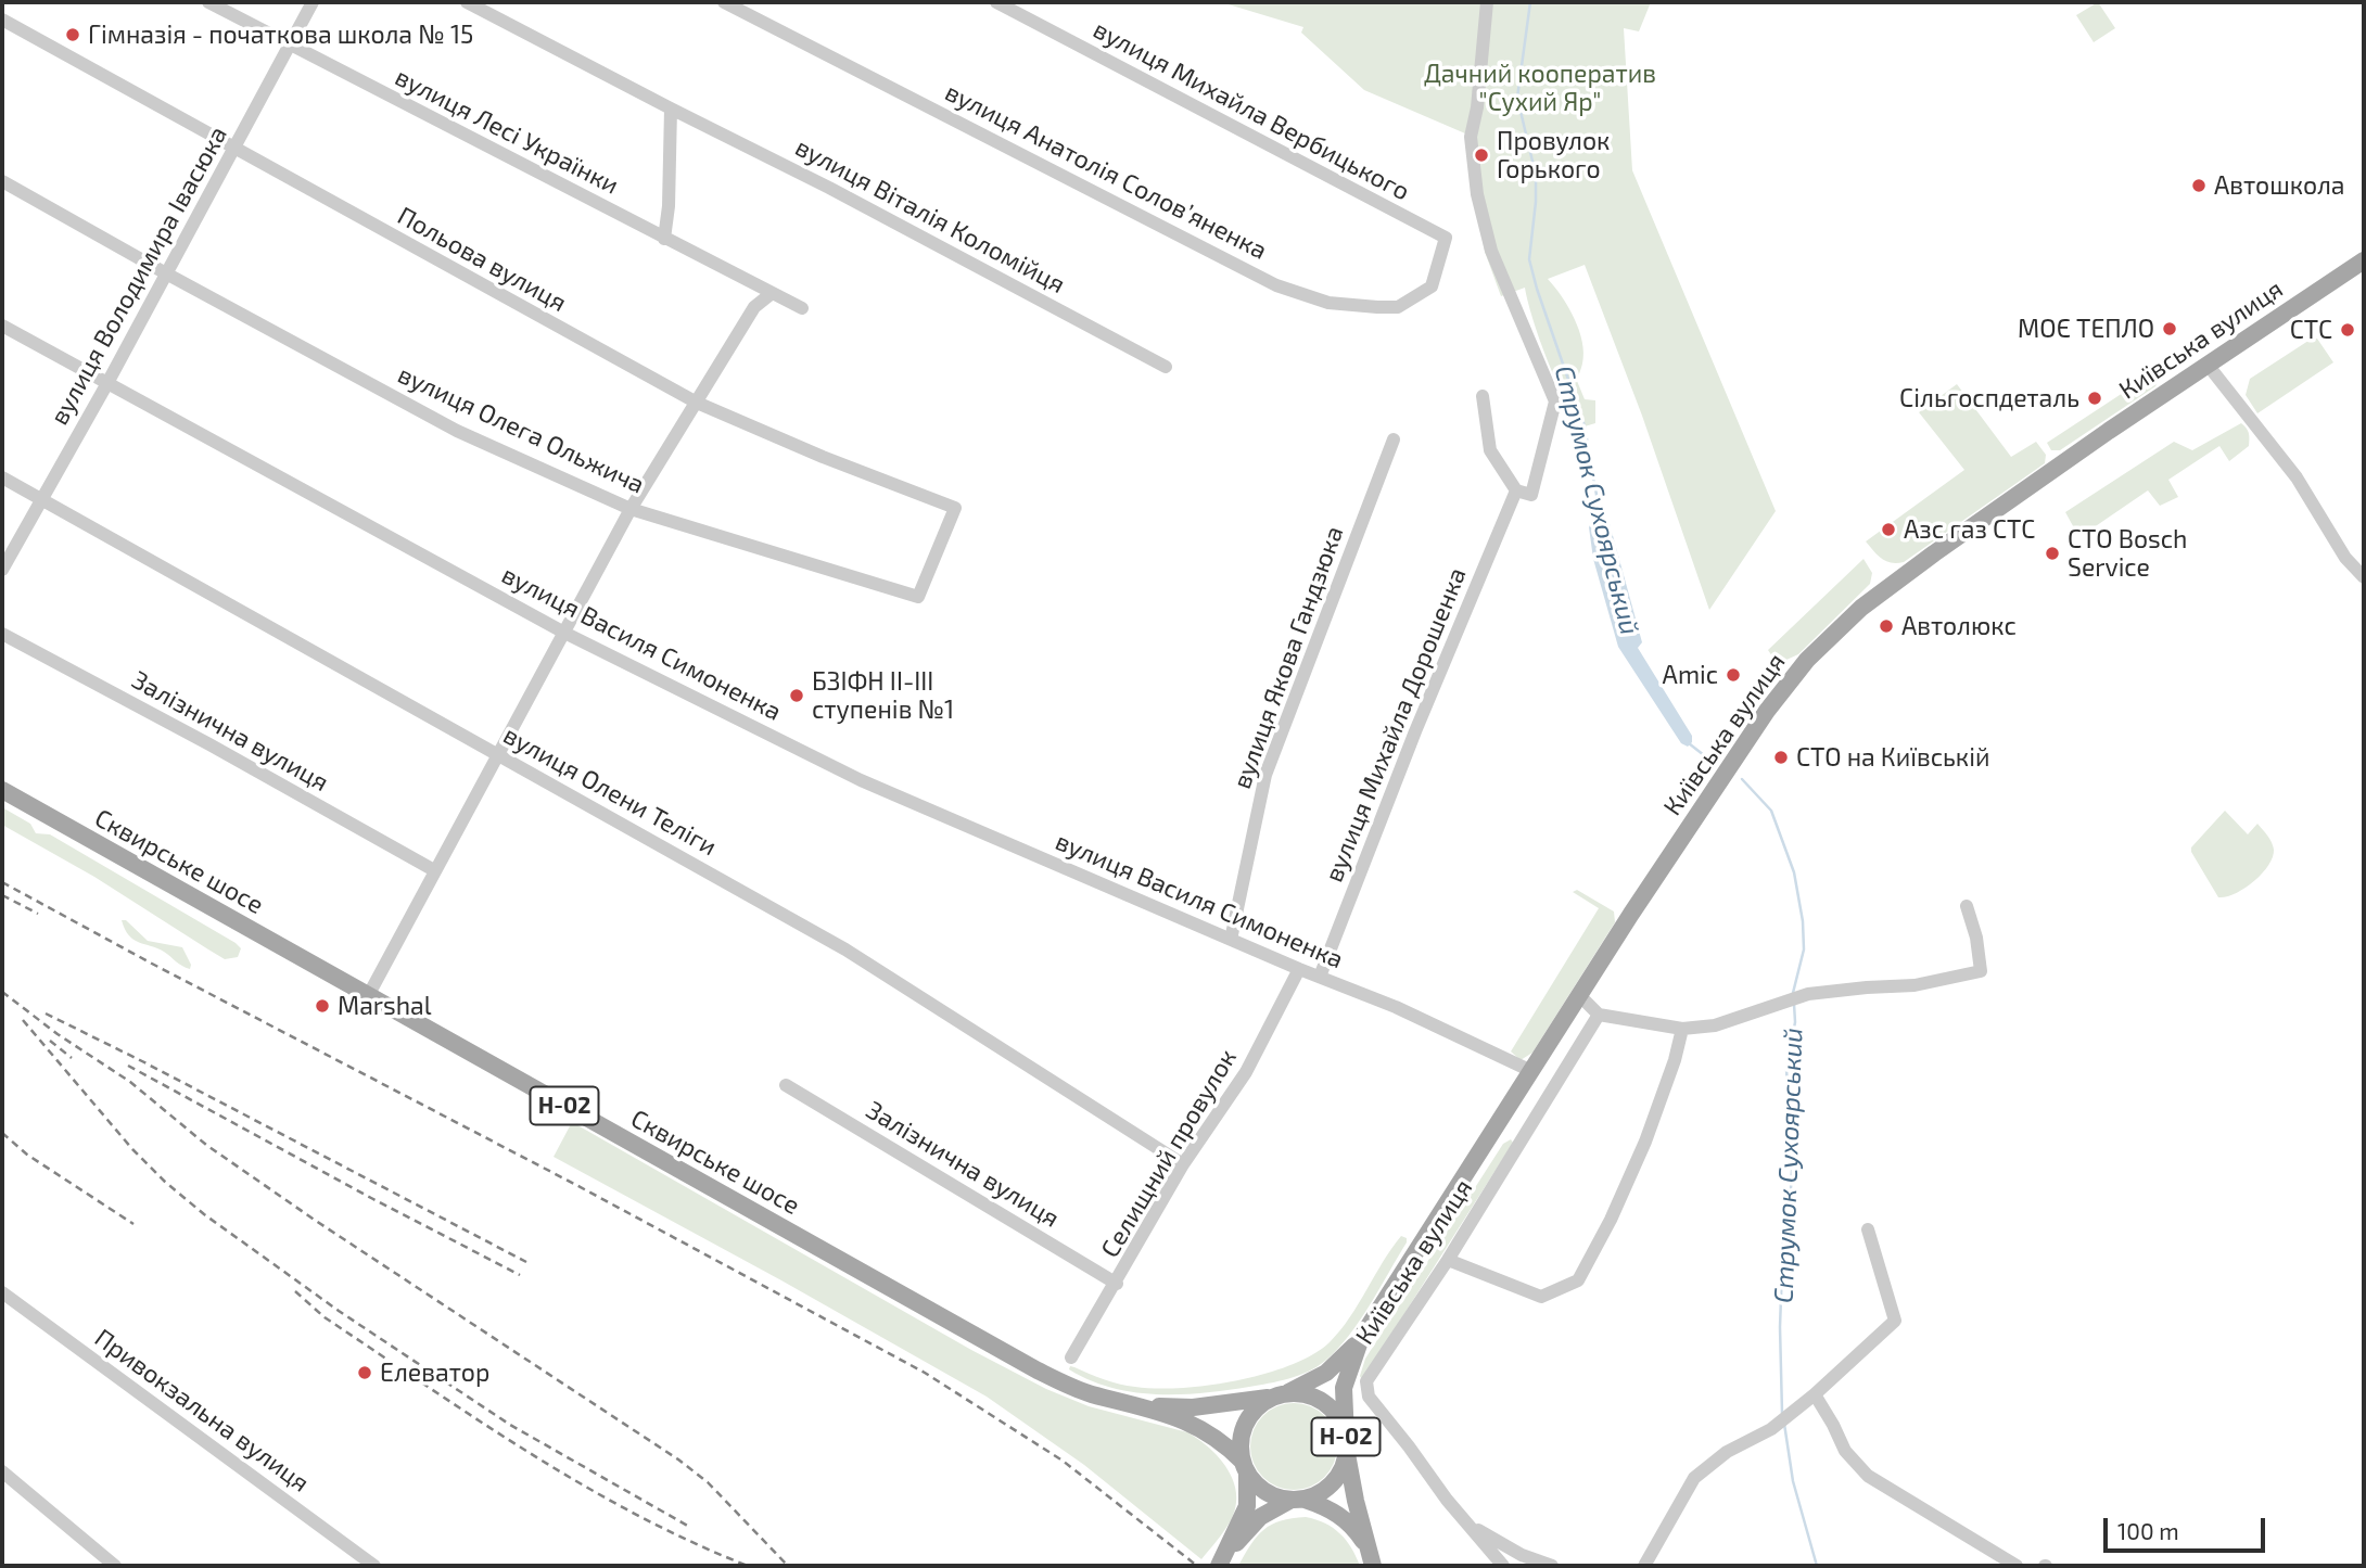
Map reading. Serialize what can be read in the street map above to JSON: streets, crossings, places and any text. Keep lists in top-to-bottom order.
{
  "streets": {
    "main road": ["Київська вулиця", "Сквирське шосе", "Н-02"],
    "street": [
      "вулиця Михайла Вербицького",
      "вулиця Лесі Українки",
      "вулиця Анатолія Соловʼяненка",
      "вулиця Віталія Коломійця",
      "Польова вулиця",
      "вулиця Володимира Івасюка",
      "вулиця Олега Ольжича",
      "вулиця Василя Симоненка",
      "вулиця Якова Гандзюка",
      "вулиця Михайла Дорошенка",
      "Залізнична вулиця",
      "вулиця Олени Теліги",
      "Селищний провулок",
      "Привокзальна вулиця"
    ]
  },
  "crossings": [
    ["вулиця Михайла Вербицького", "вулиця Анатолія Соловʼяненка"],
    ["вулиця Лесі Українки", "вулиця Володимира Івасюка"],
    ["Польова вулиця", "вулиця Володимира Івасюка"],
    ["Польова вулиця", "вулиця Олега Ольжича"],
    ["вулиця Володимира Івасюка", "вулиця Олега Ольжича"],
    ["вулиця Володимира Івасюка", "вулиця Василя Симоненка"],
    ["вулиця Володимира Івасюка", "вулиця Олени Теліги"],
    ["Київська вулиця", "вулиця Василя Симоненка"],
    ["Київська вулиця", "Сквирське шосе"],
    ["Київська вулиця", "Н-02"],
    ["вулиця Василя Симоненка", "вулиця Якова Гандзюка"],
    ["вулиця Василя Симоненка", "вулиця Михайла Дорошенка"],
    ["вулиця Василя Симоненка", "Селищний провулок"],
    ["Залізнична вулиця", "Селищний провулок"],
    ["вулиця Олени Теліги", "Селищний провулок"],
    ["Сквирське шосе", "Н-02"]
  ],
  "water": ["Струмок Сухоярський"],
  "parks": ["Дачний кооператив \"Сухий Яр\""],
  "places": [
    "Гімназія - початкова школа № 15",
    "Провулок Горького",
    "Автошкола",
    "МОЄ ТЕПЛО",
    "СТС",
    "Сільгоспдеталь",
    "Азс газ СТС",
    "СТО Bosch Service",
    "Автолюкс",
    "Amic",
    "БЗІФН ІІ-ІІІ ступенів №1",
    "СТО на Київській",
    "Marshal",
    "Елеватор"
  ],
  "scale_bar": "100 m"
}
